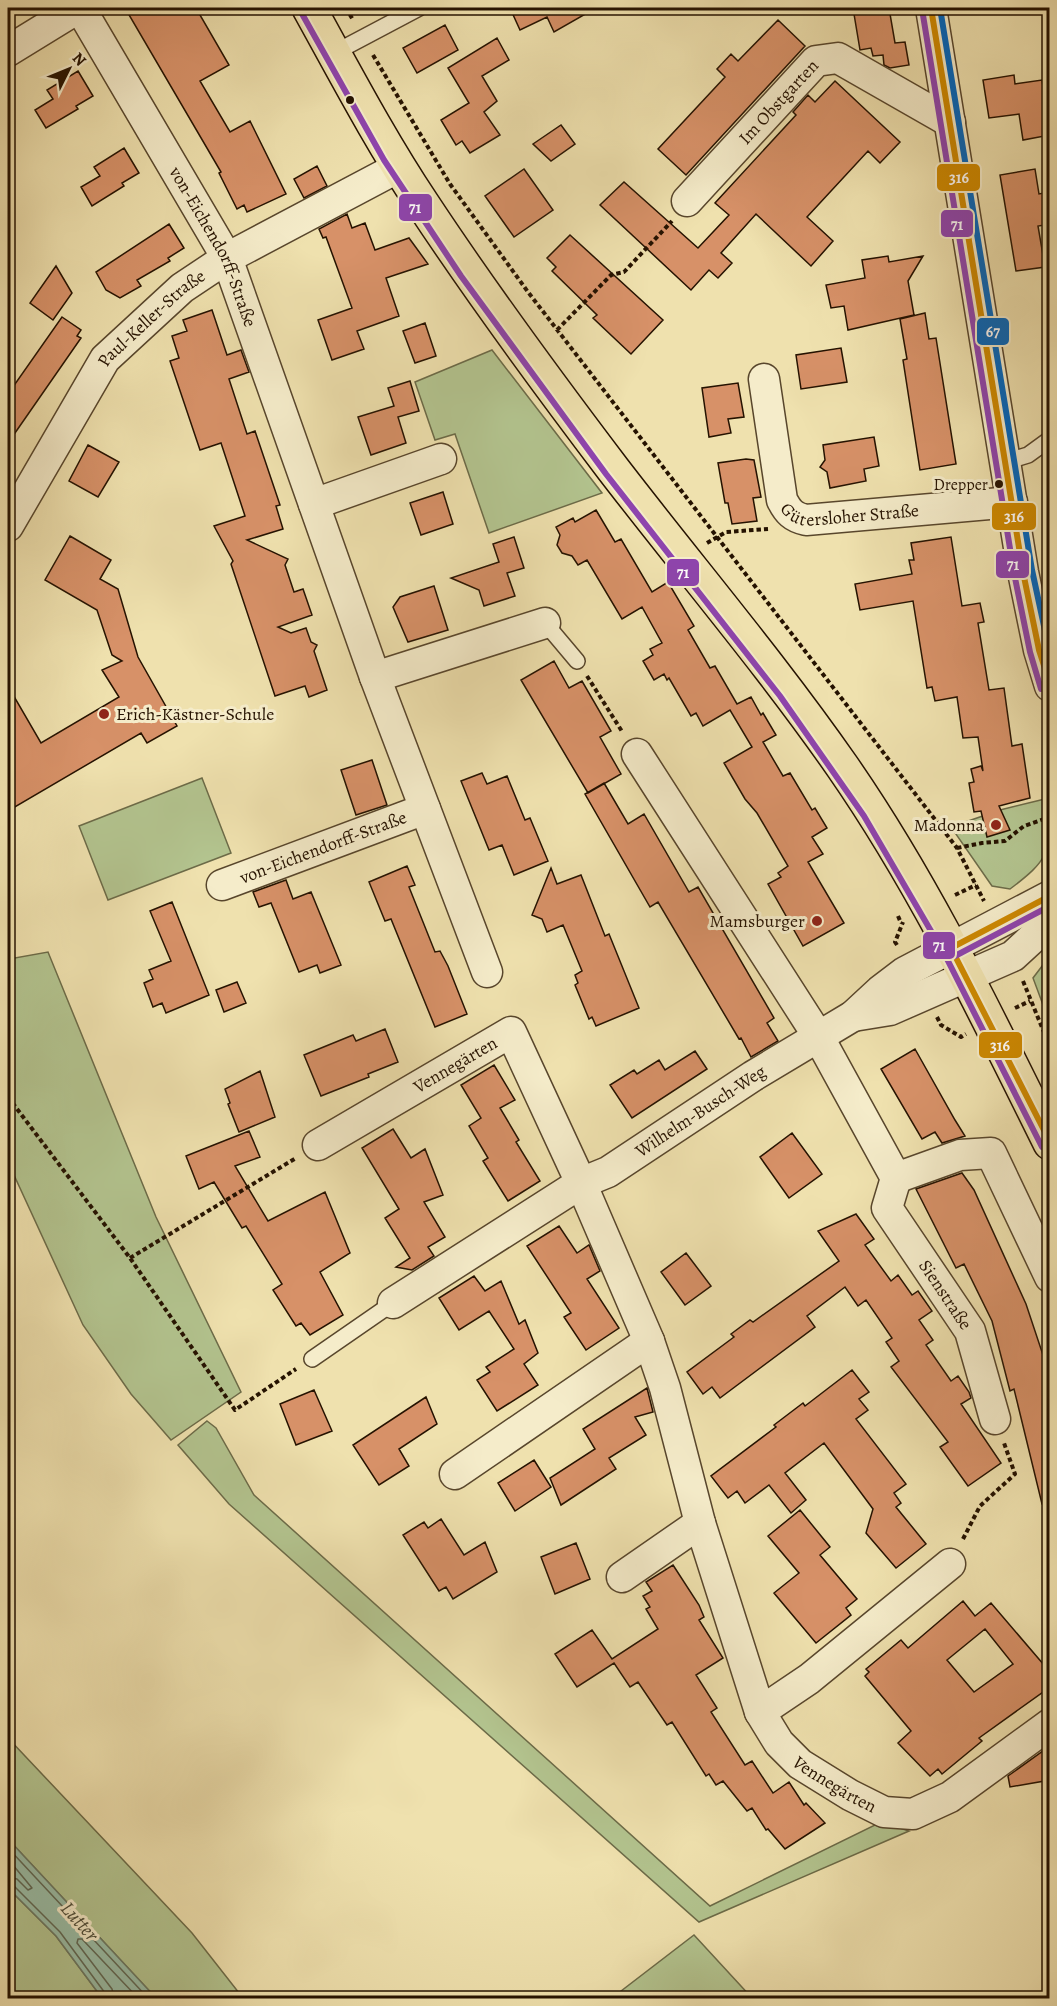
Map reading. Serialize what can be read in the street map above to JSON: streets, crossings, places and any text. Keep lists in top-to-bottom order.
{
  "streets": {
    "street": [
      "Im Obstgarten",
      "von-Eichendorff-Straße",
      "Paul-Keller-Straße",
      "Gütersloher Straße",
      "Vennegärten",
      "Wilhelm-Busch-Weg",
      "Sienstraße"
    ]
  },
  "crossings": [
    ["von-Eichendorff-Straße", "Paul-Keller-Straße"],
    ["Vennegärten", "Wilhelm-Busch-Weg"]
  ],
  "water": ["Lutter"],
  "places": [
    "Drepper",
    "Erich-Kästner-Schule",
    "Madonna",
    "Mamsburger"
  ],
  "lines": ["transit line 316", "transit line 67", "transit line 71"],
  "north": "top right"
}
